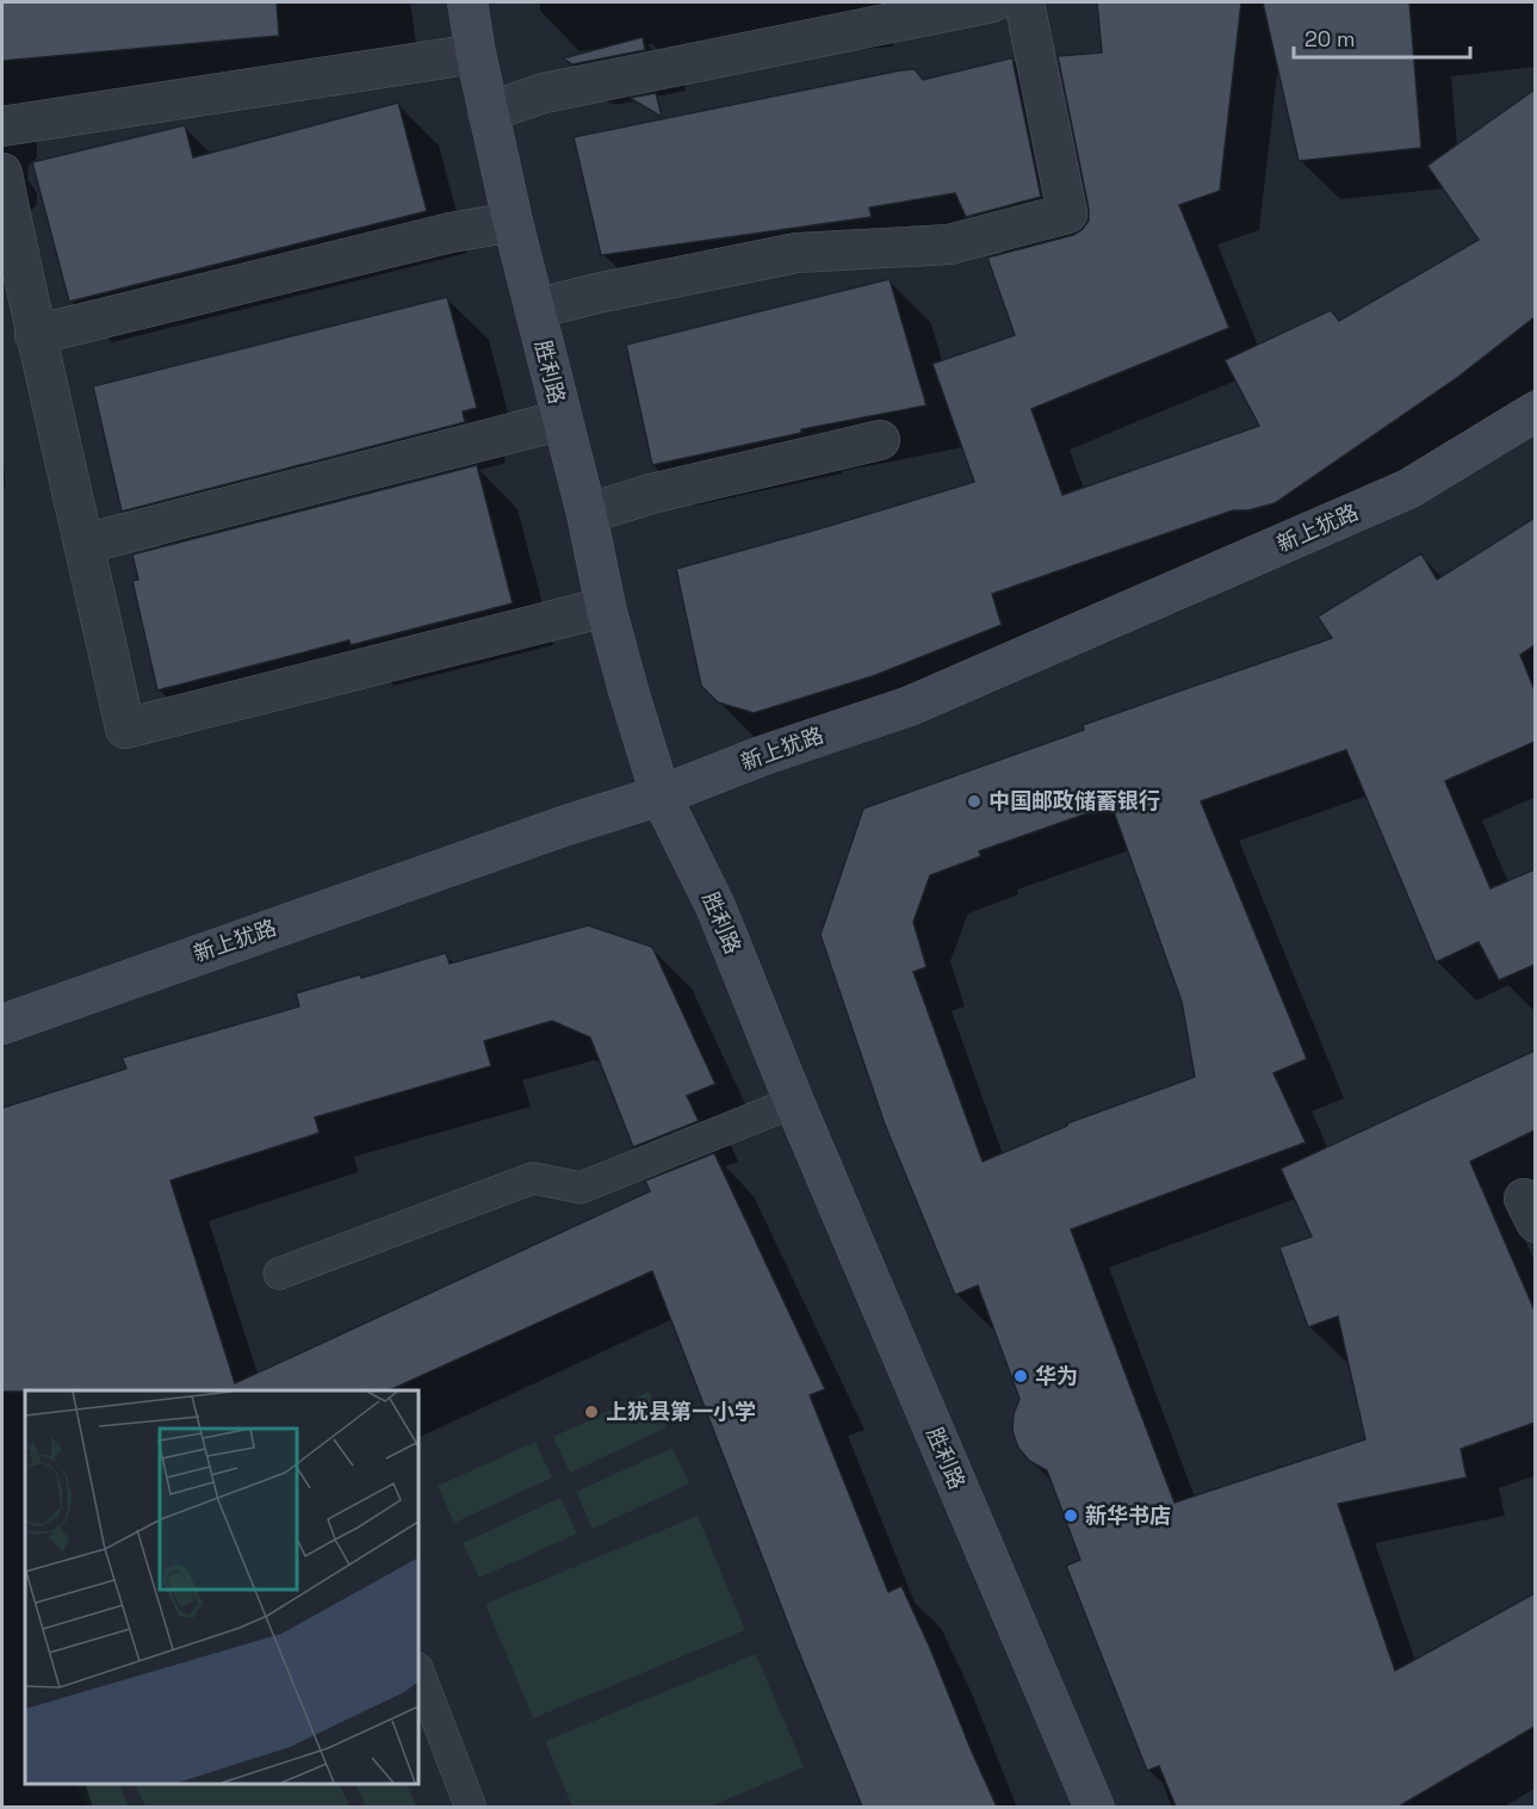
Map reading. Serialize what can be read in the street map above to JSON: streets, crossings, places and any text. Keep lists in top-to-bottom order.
{
  "streets": {
    "street": ["胜利路", "新上犹路"]
  },
  "crossings": [
    ["胜利路", "新上犹路"]
  ],
  "places": [
    "中国邮政储蓄银行",
    "华为",
    "上犹县第一小学",
    "新华书店"
  ],
  "scale_bar": "20 m"
}
